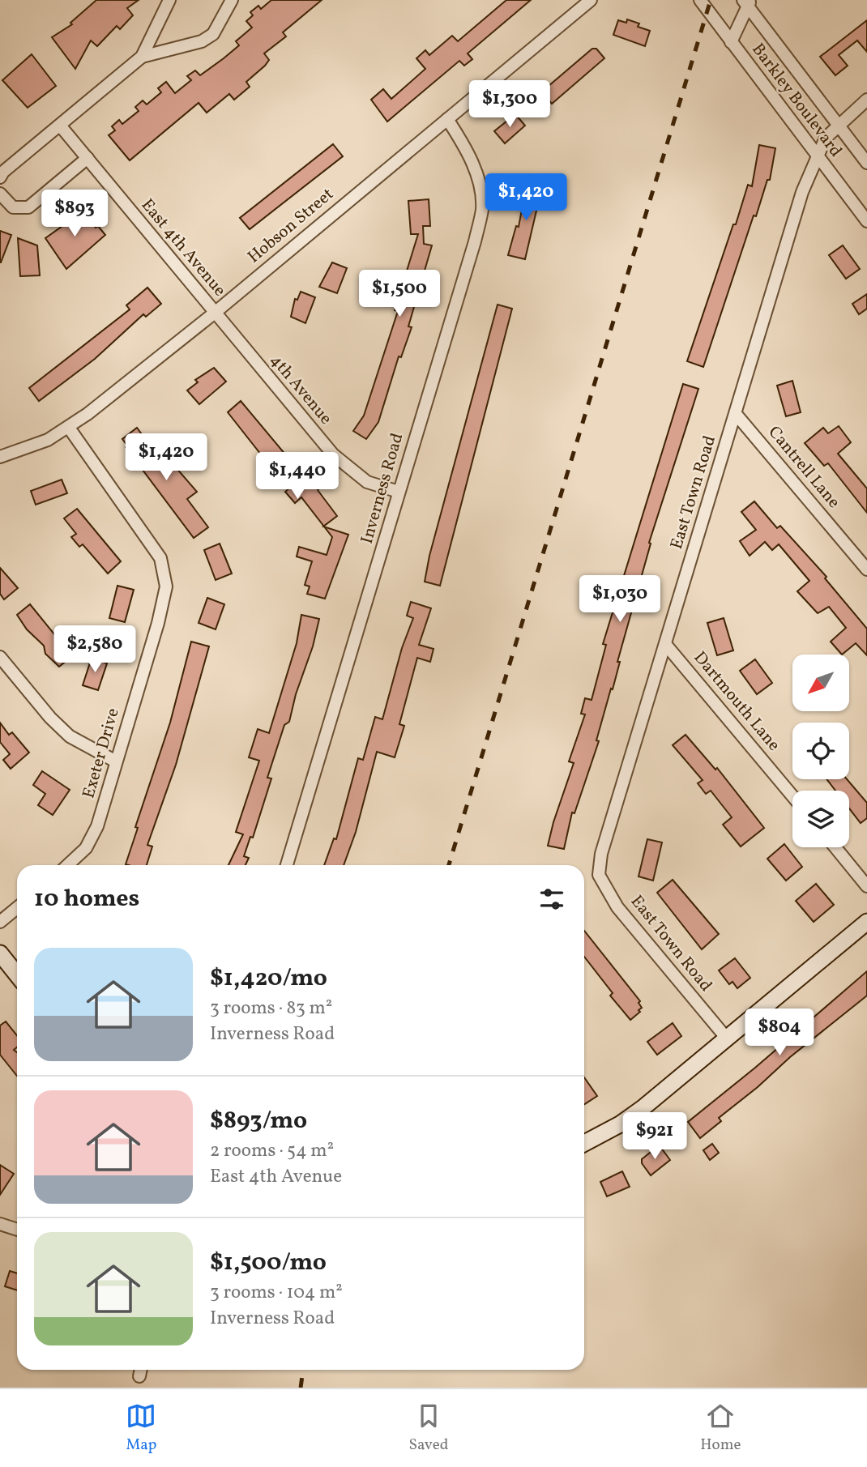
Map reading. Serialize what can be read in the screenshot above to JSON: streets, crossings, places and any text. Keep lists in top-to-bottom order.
{
  "streets": {
    "street": [
      "Barkley Boulevard",
      "Hobson Street",
      "East 4th Avenue",
      "4th Avenue",
      "Cantrell Lane",
      "Inverness Road",
      "East Town Road",
      "Dartmouth Lane",
      "Exeter Drive"
    ]
  },
  "crossings": [
    ["Barkley Boulevard", "East Town Road"],
    ["Hobson Street", "East 4th Avenue"],
    ["Hobson Street", "4th Avenue"],
    ["Hobson Street", "Inverness Road"],
    ["Hobson Street", "Exeter Drive"],
    ["East 4th Avenue", "4th Avenue"],
    ["4th Avenue", "Inverness Road"],
    ["Cantrell Lane", "East Town Road"],
    ["East Town Road", "Dartmouth Lane"]
  ],
  "north": "bottom left",
  "page": {
    "price": [
      "$1,300",
      "$1,420",
      "$893",
      "$1,500",
      "$1,420",
      "$1,440",
      "$1,030",
      "$2,580",
      "$804",
      "$921"
    ],
    "heading": "10 homes",
    "list": [
      {
        "name": "$1,420/mo",
        "note": "3 rooms · 83 m² · Inverness Road"
      },
      {
        "name": "$893/mo",
        "note": "2 rooms · 54 m² · East 4th Avenue"
      },
      {
        "name": "$1,500/mo",
        "note": "3 rooms · 104 m² · Inverness Road"
      }
    ],
    "tabs": ["Map", "Saved", "Home"]
  }
}
